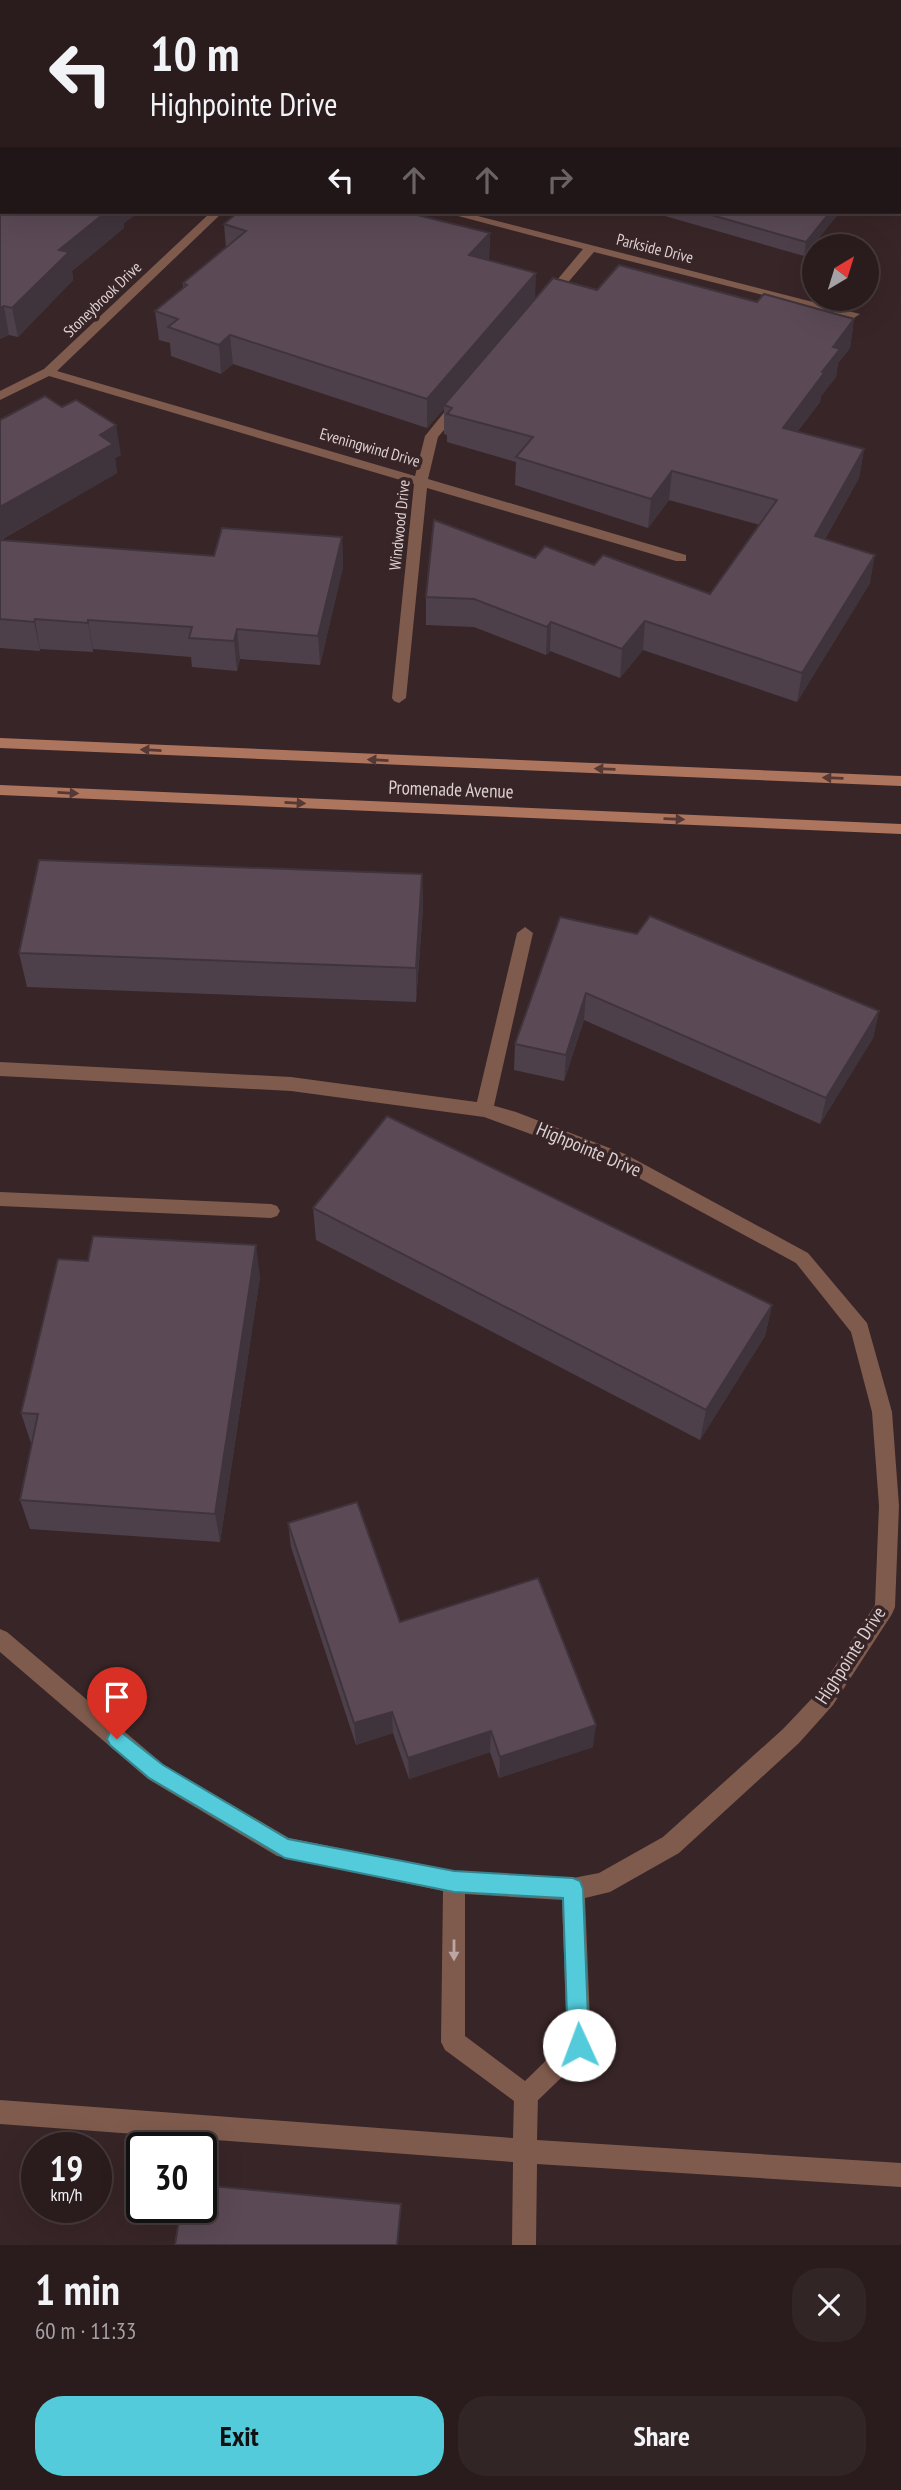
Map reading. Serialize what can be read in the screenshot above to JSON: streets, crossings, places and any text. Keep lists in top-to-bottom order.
{
  "streets": {
    "main road": ["Promenade Avenue"],
    "street": [
      "Parkside Drive",
      "Stoneybrook Drive",
      "Eveningwind Drive",
      "Windwood Drive",
      "Highpointe Drive"
    ]
  },
  "crossings": [
    ["Stoneybrook Drive", "Eveningwind Drive"],
    ["Eveningwind Drive", "Windwood Drive"]
  ],
  "north": "top right",
  "page": {
    "turn": ["10 m", "Highpointe Drive"],
    "speed": "19 km/h",
    "limit": "30",
    "heading": ["1 min", "60 m · 11:33"],
    "buttons": ["Exit", "Share"]
  }
}
